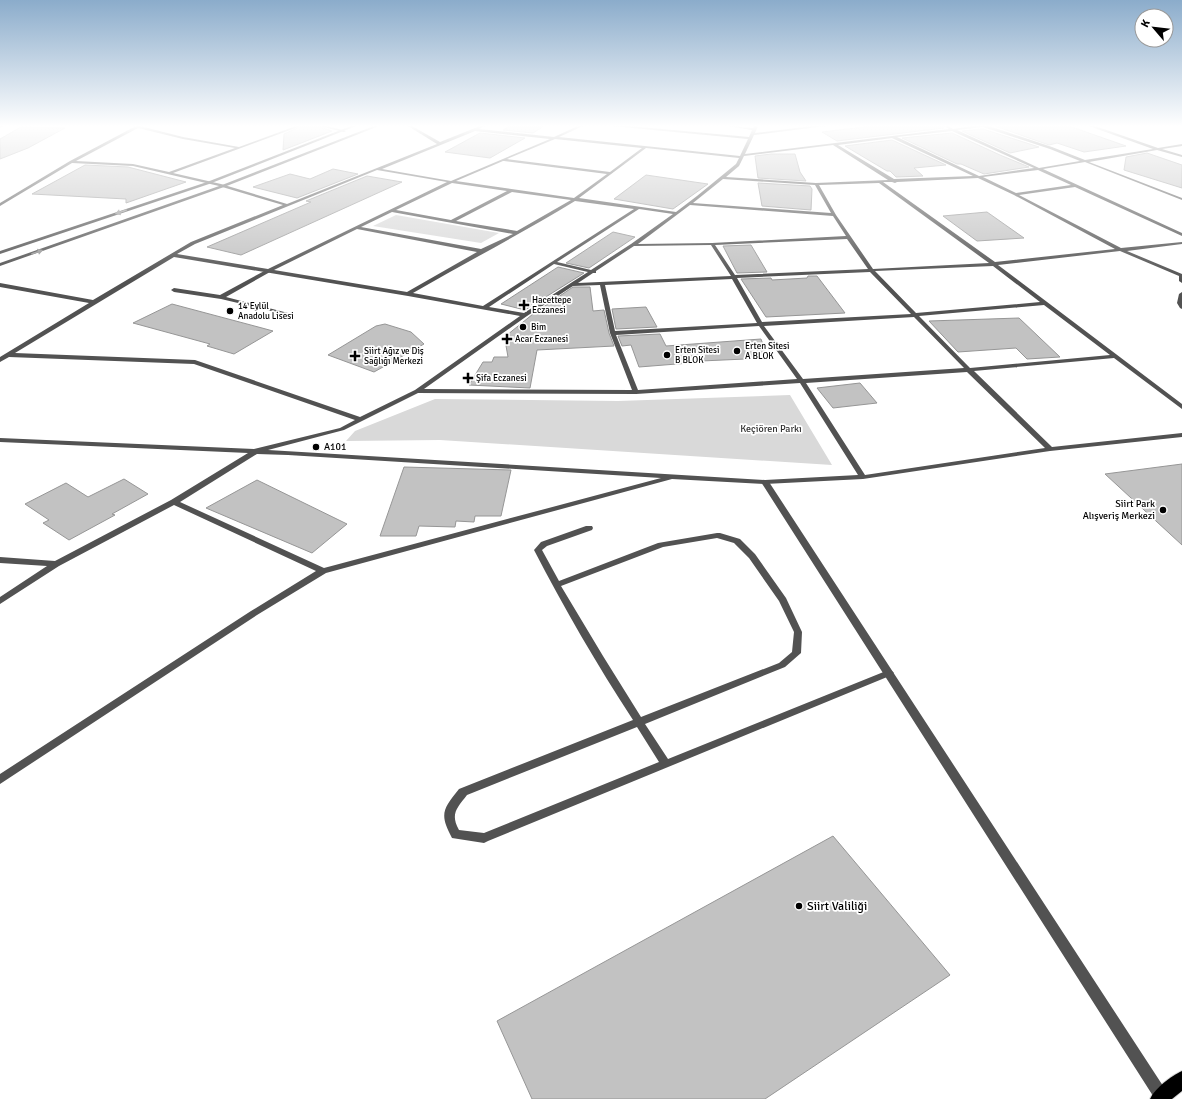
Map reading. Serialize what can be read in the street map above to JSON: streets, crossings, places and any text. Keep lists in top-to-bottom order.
{
  "parks": ["Keçiören Parkı"],
  "places": {
    "health": [
      "Hacettepe Eczanesi",
      "Acar Eczanesi",
      "Siirt Ağız ve Diş Sağlığı Merkezi",
      "Şifa Eczanesi"
    ],
    "other": [
      "14 Eylül Anadolu Lisesi",
      "Bim",
      "Erten Sitesi A BLOK",
      "Erten Sitesi B BLOK",
      "A101",
      "Siirt Park Alışveriş Merkezi",
      "Siirt Valiliği"
    ]
  },
  "north": "top left"
}
